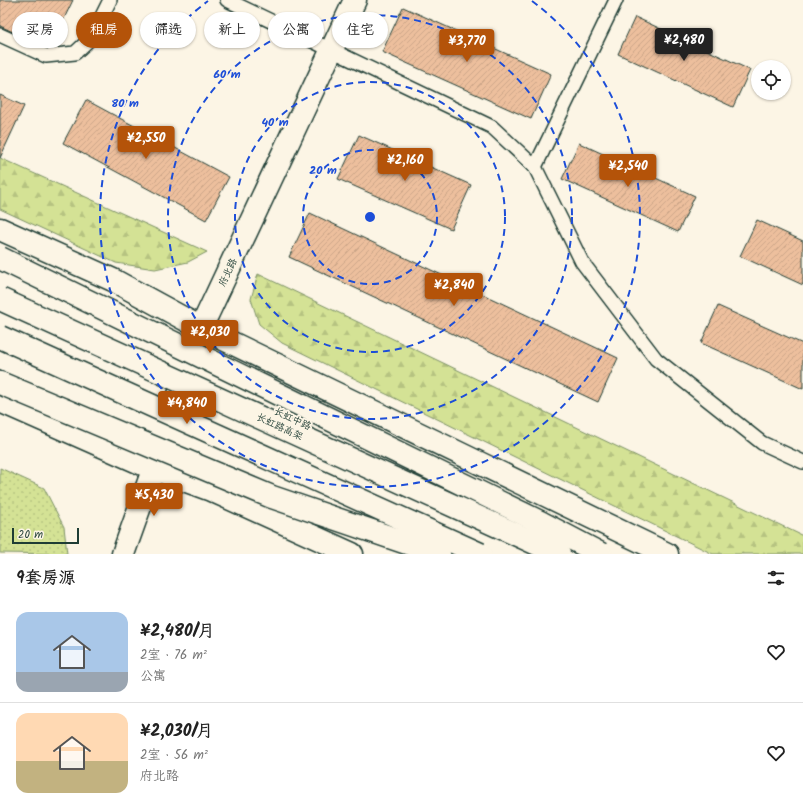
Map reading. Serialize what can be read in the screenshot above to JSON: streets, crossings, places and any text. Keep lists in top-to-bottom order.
{
  "streets": {
    "main road": ["府北路", "长虹中路", "长虹路高架"]
  },
  "crossings": [
    ["府北路", "长虹中路"]
  ],
  "scale_bar": "20 m",
  "page": {
    "chip": [
      "买房",
      "租房",
      "筛选",
      "新上",
      "公寓",
      "住宅"
    ],
    "price": [
      "¥2,480",
      "¥3,770",
      "¥2,550",
      "¥2,160",
      "¥2,540",
      "¥2,840",
      "¥2,030",
      "¥4,840",
      "¥5,430"
    ],
    "scale": "20 m",
    "heading": "9套房源",
    "list": [
      {
        "name": "¥2,480/月",
        "note": "2室 · 76 m² · 公寓"
      },
      {
        "name": "¥2,030/月",
        "note": "2室 · 56 m² · 府北路"
      }
    ]
  },
  "rings": [
    "60 m",
    "80 m",
    "40 m",
    "20 m"
  ]
}
